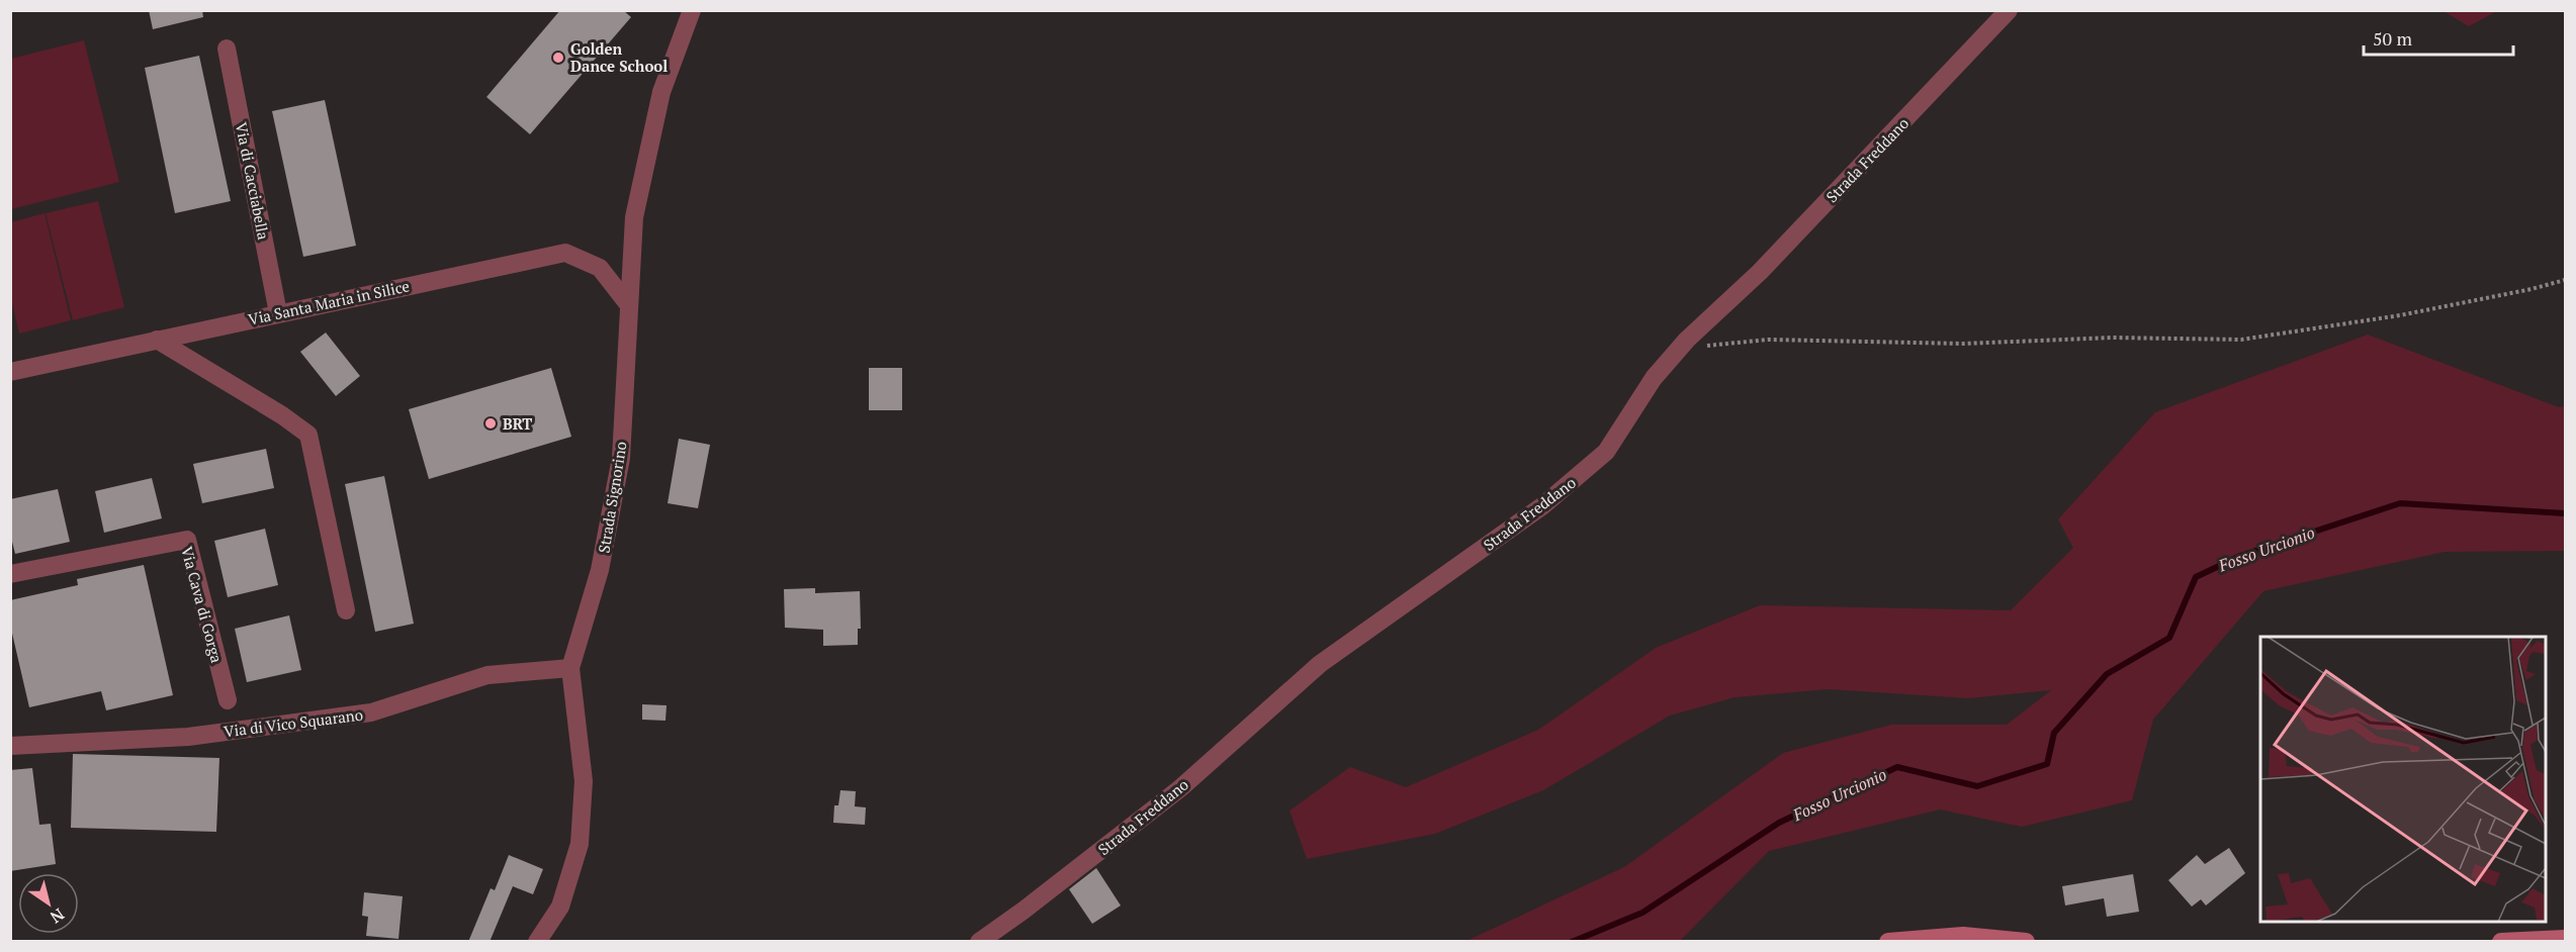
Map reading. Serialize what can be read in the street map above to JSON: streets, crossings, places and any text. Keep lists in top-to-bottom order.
{
  "streets": {
    "street": [
      "Strada Freddano",
      "Via di Cacciabella",
      "Via Santa Maria in Silice",
      "Strada Signorino",
      "Via Cava di Gorga",
      "Via di Vico Squarano"
    ]
  },
  "crossings": [
    ["Via di Cacciabella", "Via Santa Maria in Silice"],
    ["Via Santa Maria in Silice", "Strada Signorino"],
    ["Strada Signorino", "Via di Vico Squarano"]
  ],
  "water": ["Fosso Urcionio"],
  "places": ["Golden Dance School", "BRT"],
  "scale_bar": "50 m",
  "north": "bottom right"
}
